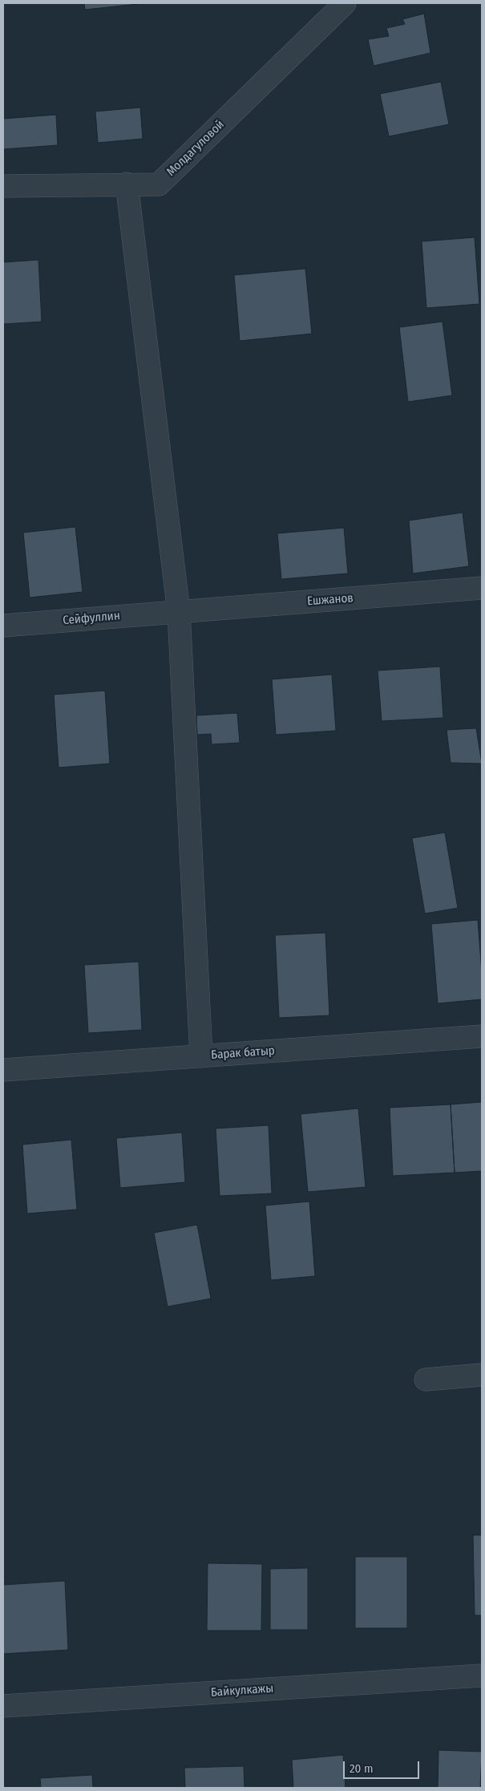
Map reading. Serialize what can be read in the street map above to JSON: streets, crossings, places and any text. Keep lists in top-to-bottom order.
{
  "streets": {
    "street": [
      "Молдагуловой",
      "Ешжанов",
      "Сейфуллин",
      "Барак батыр",
      "Байкулкажы"
    ]
  },
  "crossings": [
    ["Ешжанов", "Сейфуллин"]
  ],
  "scale_bar": "20 m"
}
